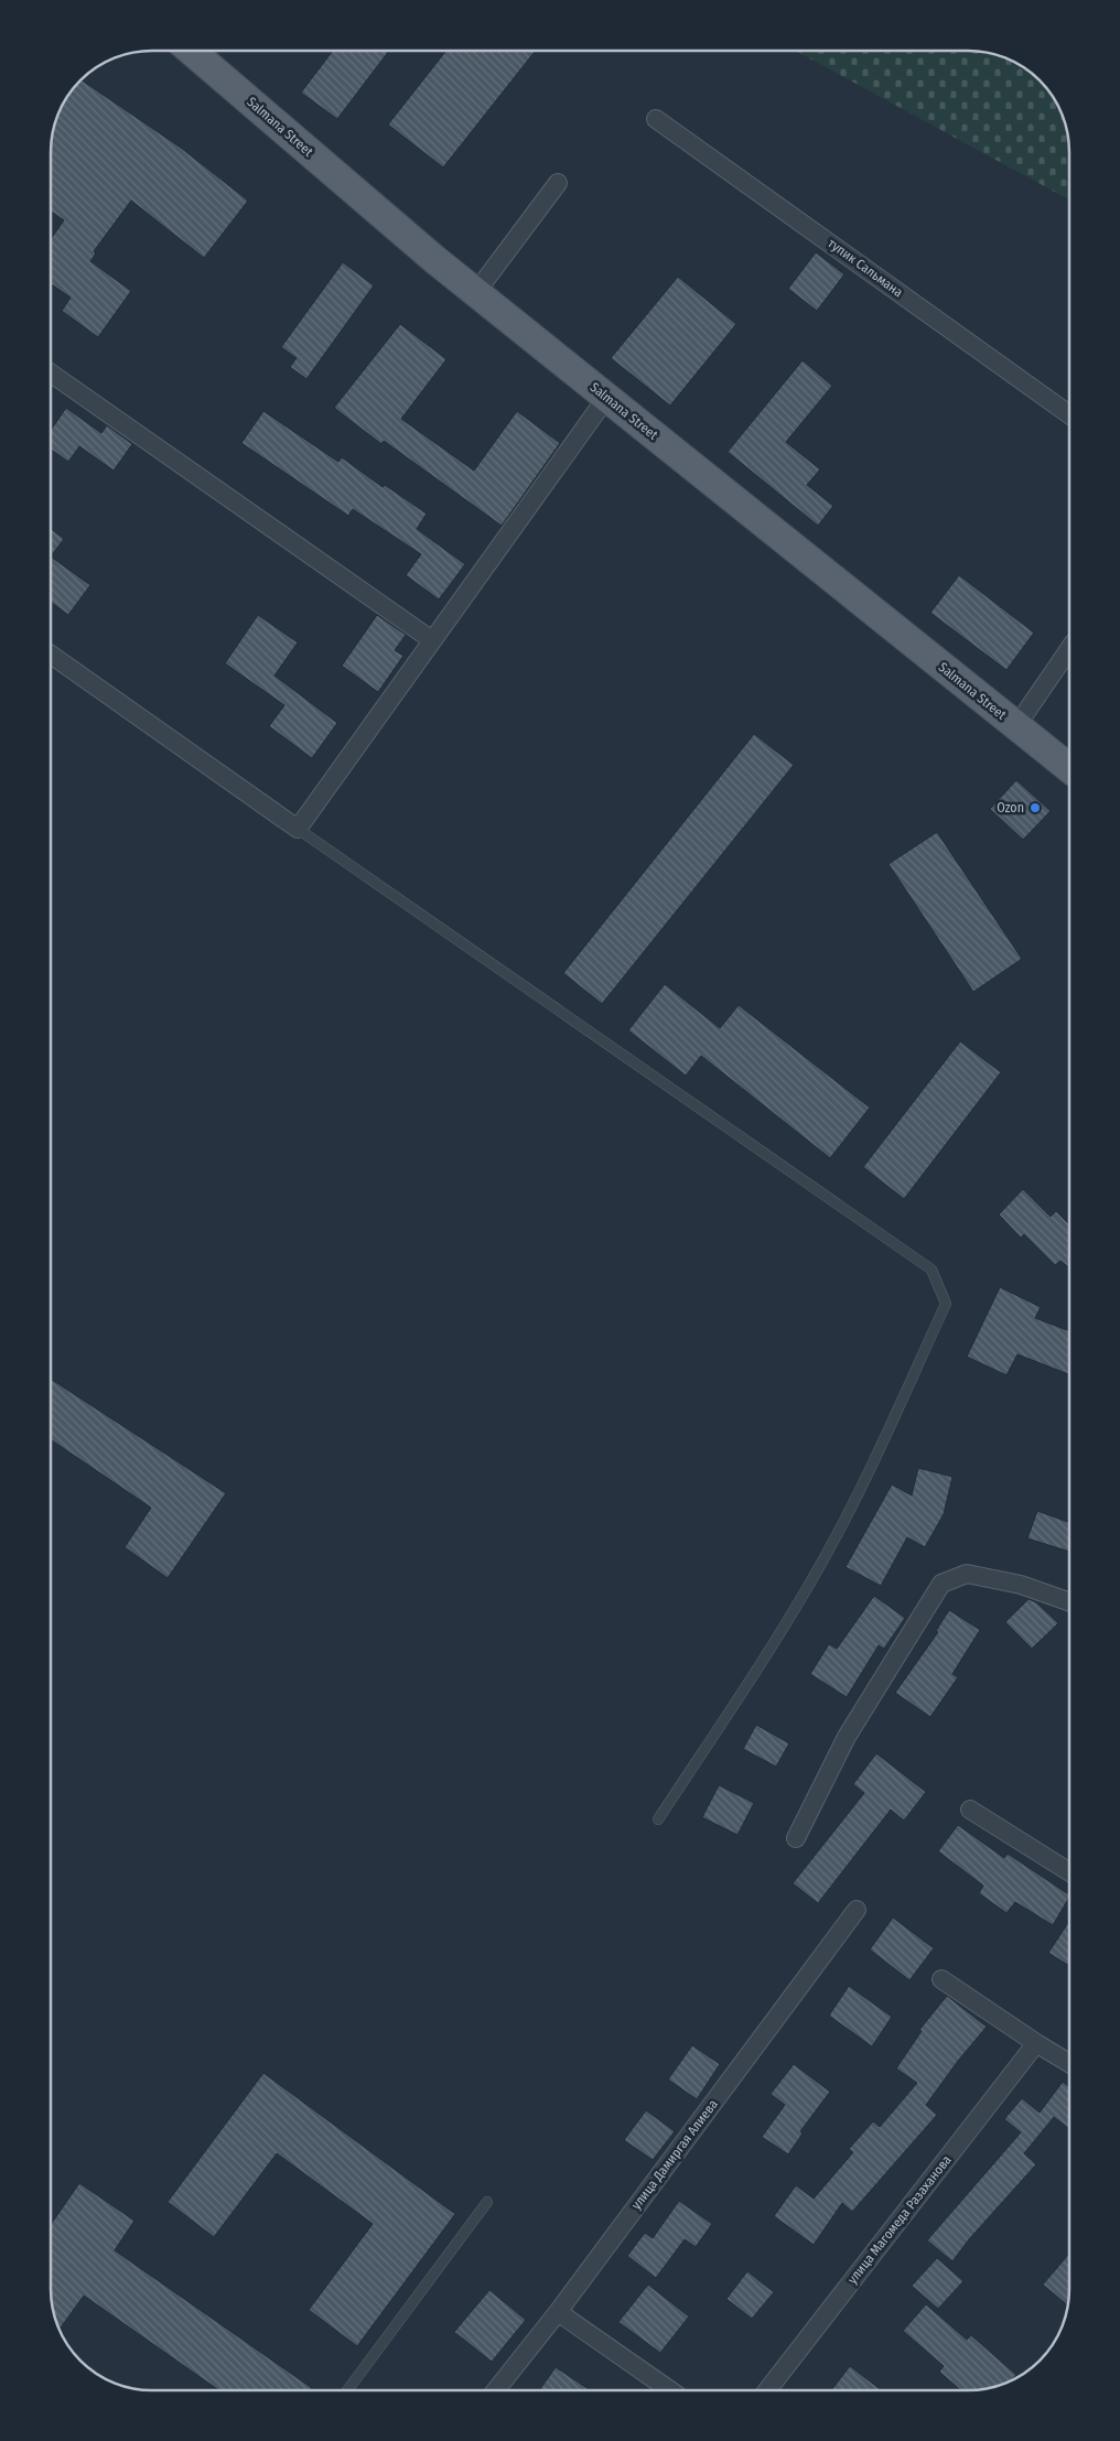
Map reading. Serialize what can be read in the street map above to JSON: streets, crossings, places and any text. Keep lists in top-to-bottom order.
{
  "streets": {
    "main road": ["Salmana Street"],
    "street": ["тупик Сальмана", "улица Дамиргая Алиева", "улица Магомеда Разаханова"]
  },
  "places": ["Ozon"]
}
